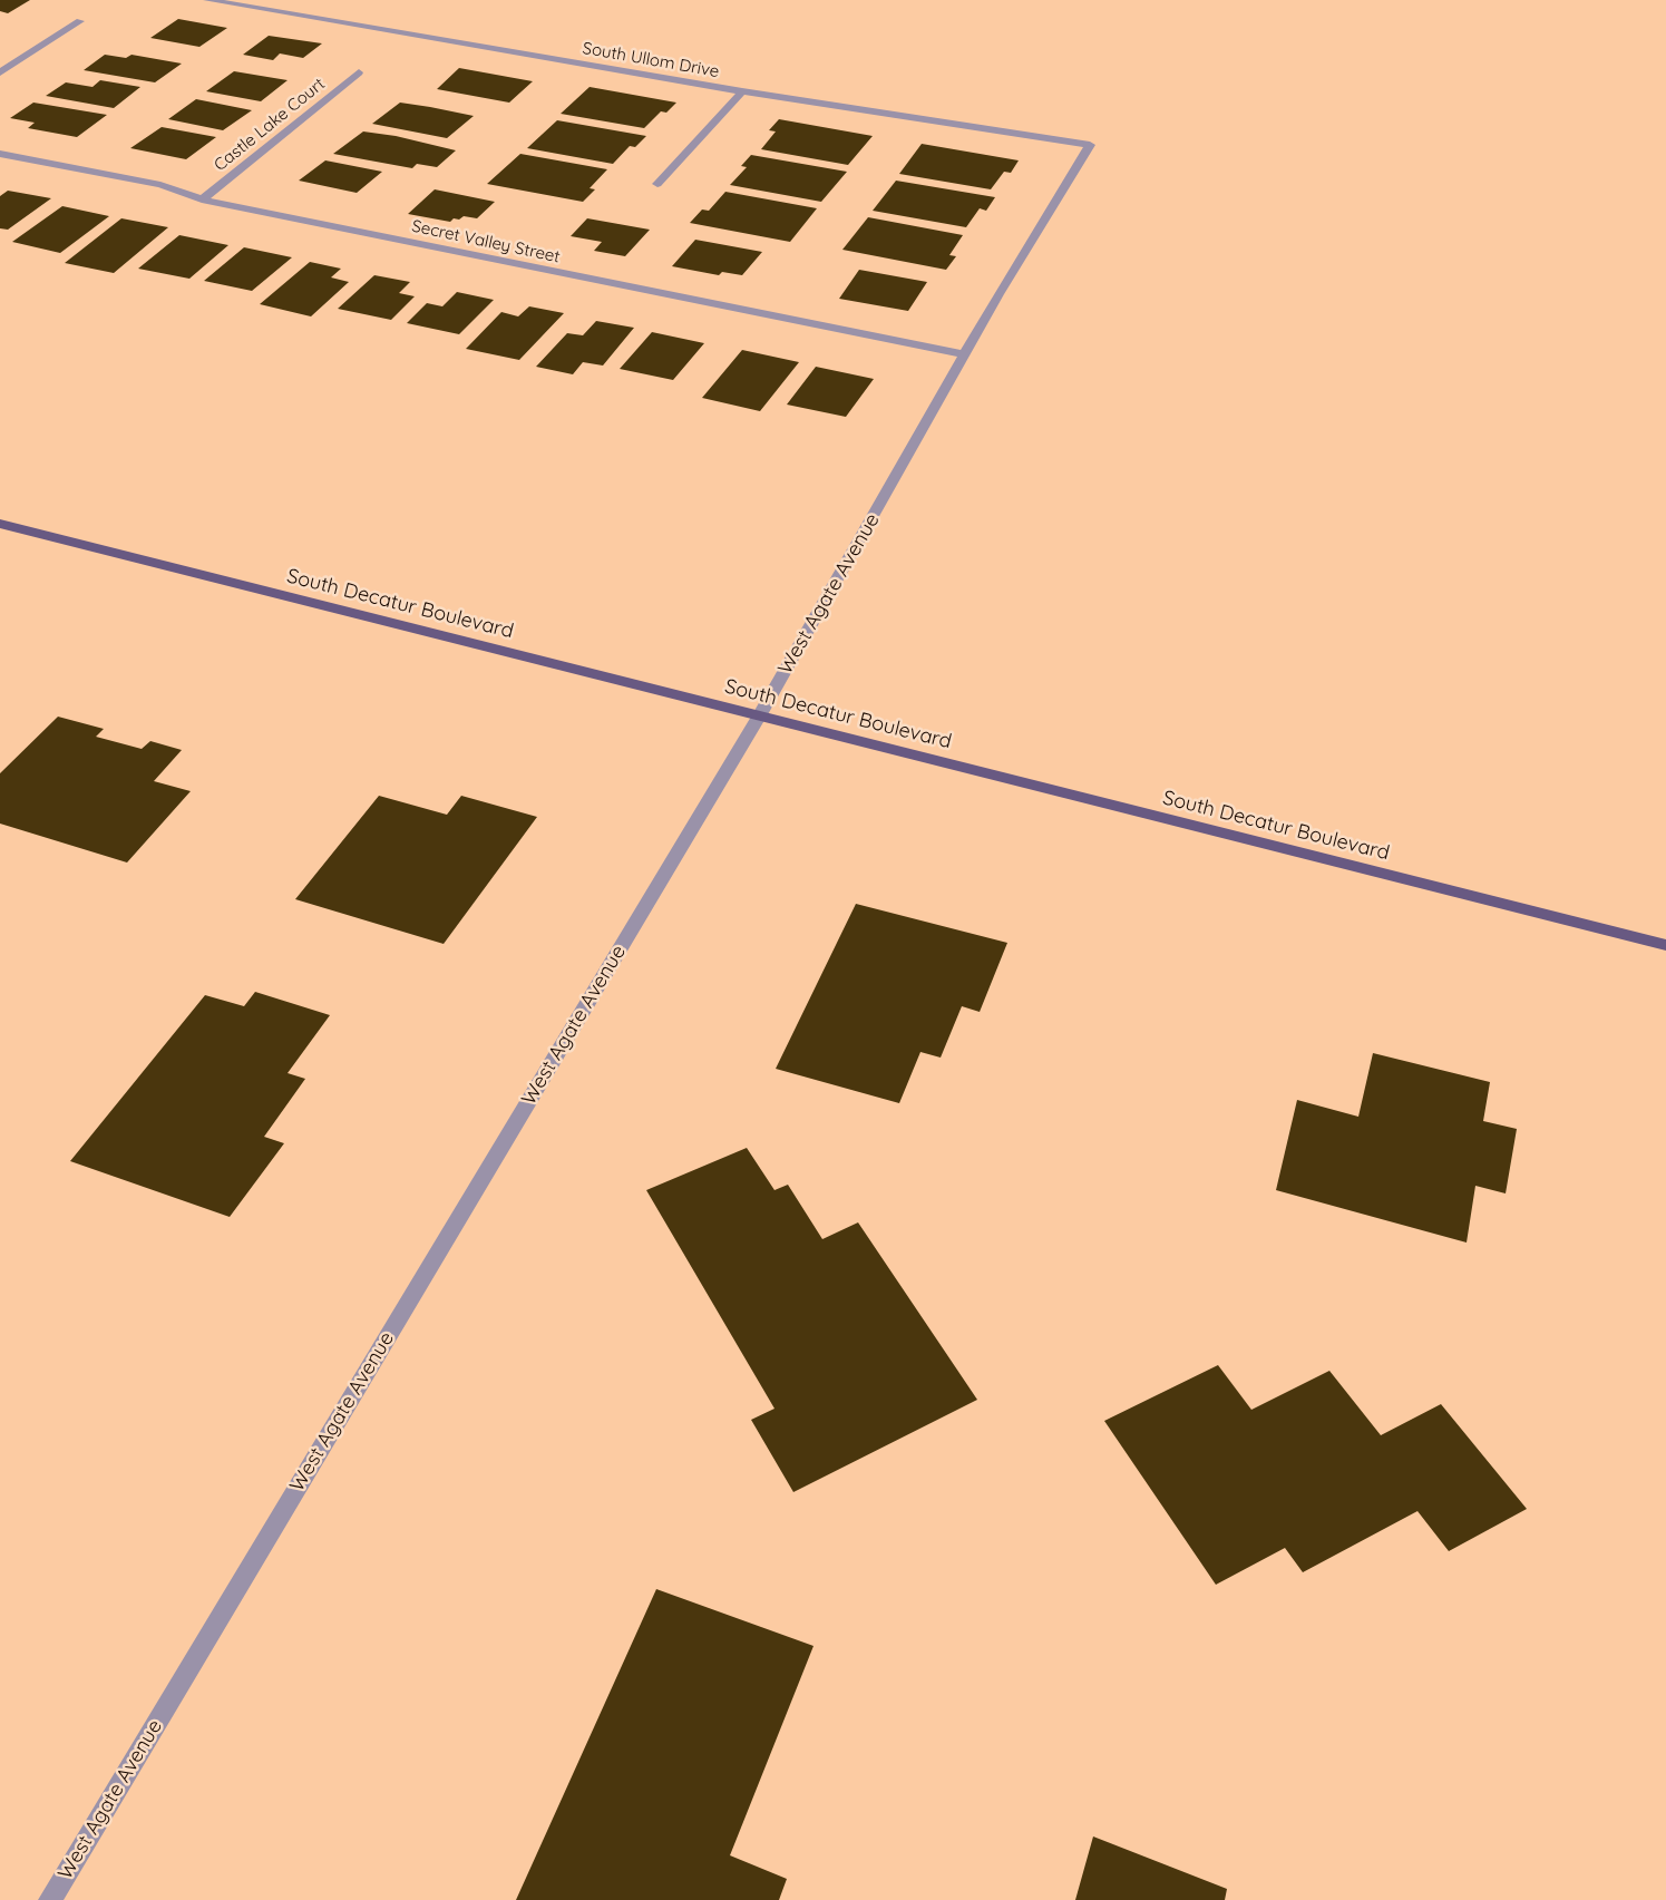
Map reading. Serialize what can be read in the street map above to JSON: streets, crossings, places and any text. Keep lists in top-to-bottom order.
{
  "streets": {
    "main road": ["South Decatur Boulevard"],
    "street": [
      "South Ullom Drive",
      "Castle Lake Court",
      "Secret Valley Street",
      "West Agate Avenue"
    ]
  },
  "crossings": [
    ["South Ullom Drive", "West Agate Avenue"],
    ["Castle Lake Court", "Secret Valley Street"],
    ["Secret Valley Street", "West Agate Avenue"],
    ["West Agate Avenue", "South Decatur Boulevard"]
  ]
}
